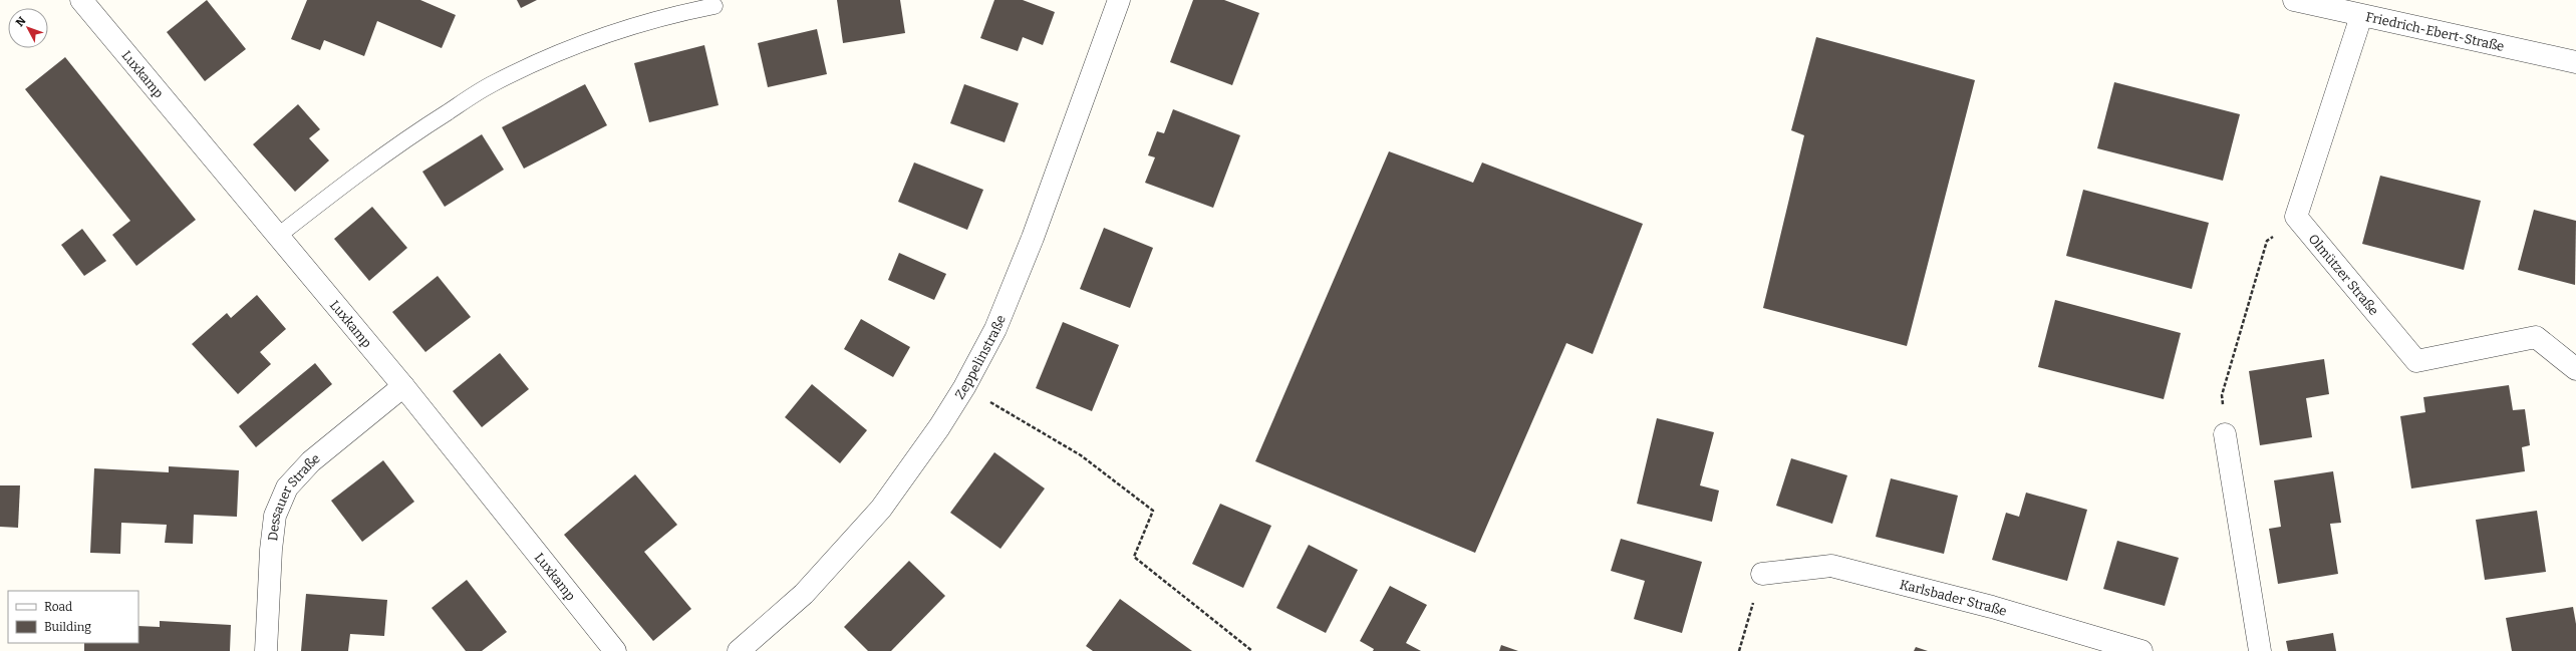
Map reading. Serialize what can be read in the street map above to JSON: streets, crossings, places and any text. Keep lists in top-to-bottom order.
{
  "streets": {
    "street": [
      "Friedrich-Ebert-Straße",
      "Luxkamp",
      "Olmützer Straße",
      "Zeppelinstraße",
      "Dessauer Straße",
      "Karlsbader Straße"
    ]
  },
  "crossings": [
    ["Luxkamp", "Dessauer Straße"]
  ],
  "legend": ["Road", "Building"],
  "north": "top left"
}
